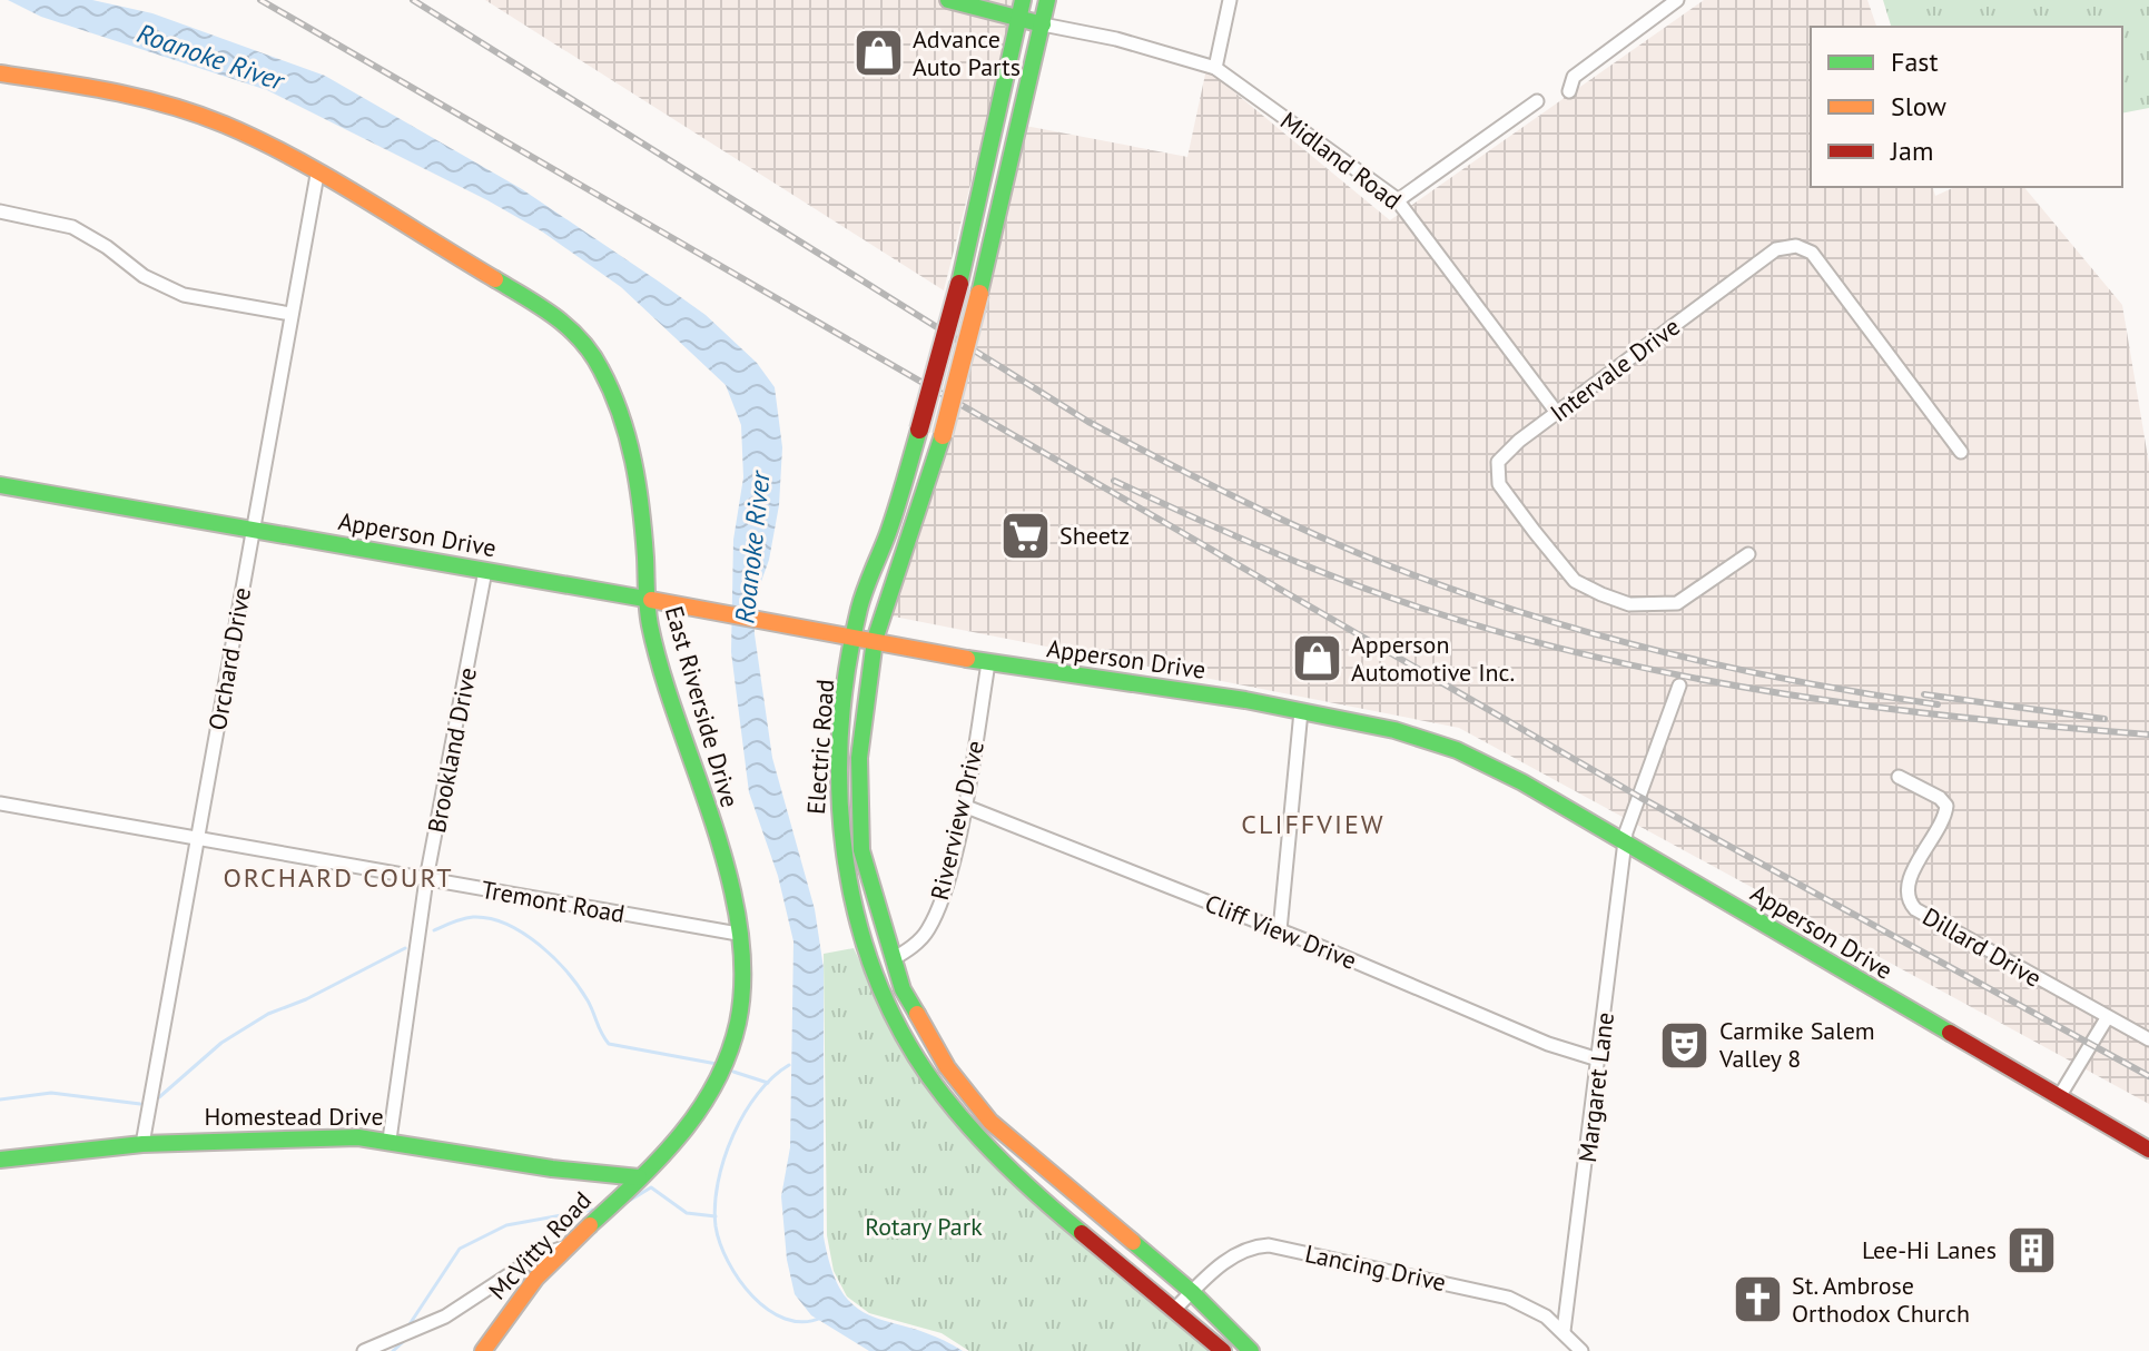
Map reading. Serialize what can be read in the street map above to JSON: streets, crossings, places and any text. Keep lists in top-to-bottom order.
{
  "streets": {
    "main road": [
      "Apperson Drive",
      "East Riverside Drive",
      "Electric Road",
      "Homestead Drive",
      "McVitty Road"
    ],
    "street": [
      "Midland Road",
      "Intervale Drive",
      "Orchard Drive",
      "Brookland Drive",
      "Riverview Drive",
      "Tremont Road",
      "Cliff View Drive",
      "Dillard Drive",
      "Margaret Lane",
      "Lancing Drive"
    ]
  },
  "crossings": [
    ["Midland Road", "Intervale Drive"],
    ["Midland Road", "Electric Road"],
    ["Apperson Drive", "Orchard Drive"],
    ["Apperson Drive", "East Riverside Drive"],
    ["Apperson Drive", "Electric Road"],
    ["Apperson Drive", "Brookland Drive"],
    ["Apperson Drive", "Riverview Drive"],
    ["Apperson Drive", "Margaret Lane"],
    ["Orchard Drive", "East Riverside Drive"],
    ["Orchard Drive", "Tremont Road"],
    ["Orchard Drive", "Homestead Drive"],
    ["East Riverside Drive", "Tremont Road"],
    ["East Riverside Drive", "Homestead Drive"],
    ["East Riverside Drive", "McVitty Road"],
    ["Electric Road", "Riverview Drive"],
    ["Electric Road", "Lancing Drive"],
    ["Brookland Drive", "Tremont Road"],
    ["Brookland Drive", "Homestead Drive"],
    ["Riverview Drive", "Cliff View Drive"],
    ["Cliff View Drive", "Margaret Lane"],
    ["Margaret Lane", "Lancing Drive"],
    ["Homestead Drive", "McVitty Road"]
  ],
  "districts": ["CLIFFVIEW", "ORCHARD COURT"],
  "water": ["Roanoke River"],
  "parks": ["Rotary Park"],
  "places": {
    "shop": ["Advance Auto Parts", "Apperson Automotive Inc."],
    "supermarket": ["Sheetz"],
    "theatre": ["Carmike Salem Valley 8"],
    "building": ["Lee-Hi Lanes"],
    "church": ["St. Ambrose Orthodox Church"]
  },
  "legend": ["Fast", "Slow", "Jam"]
}
